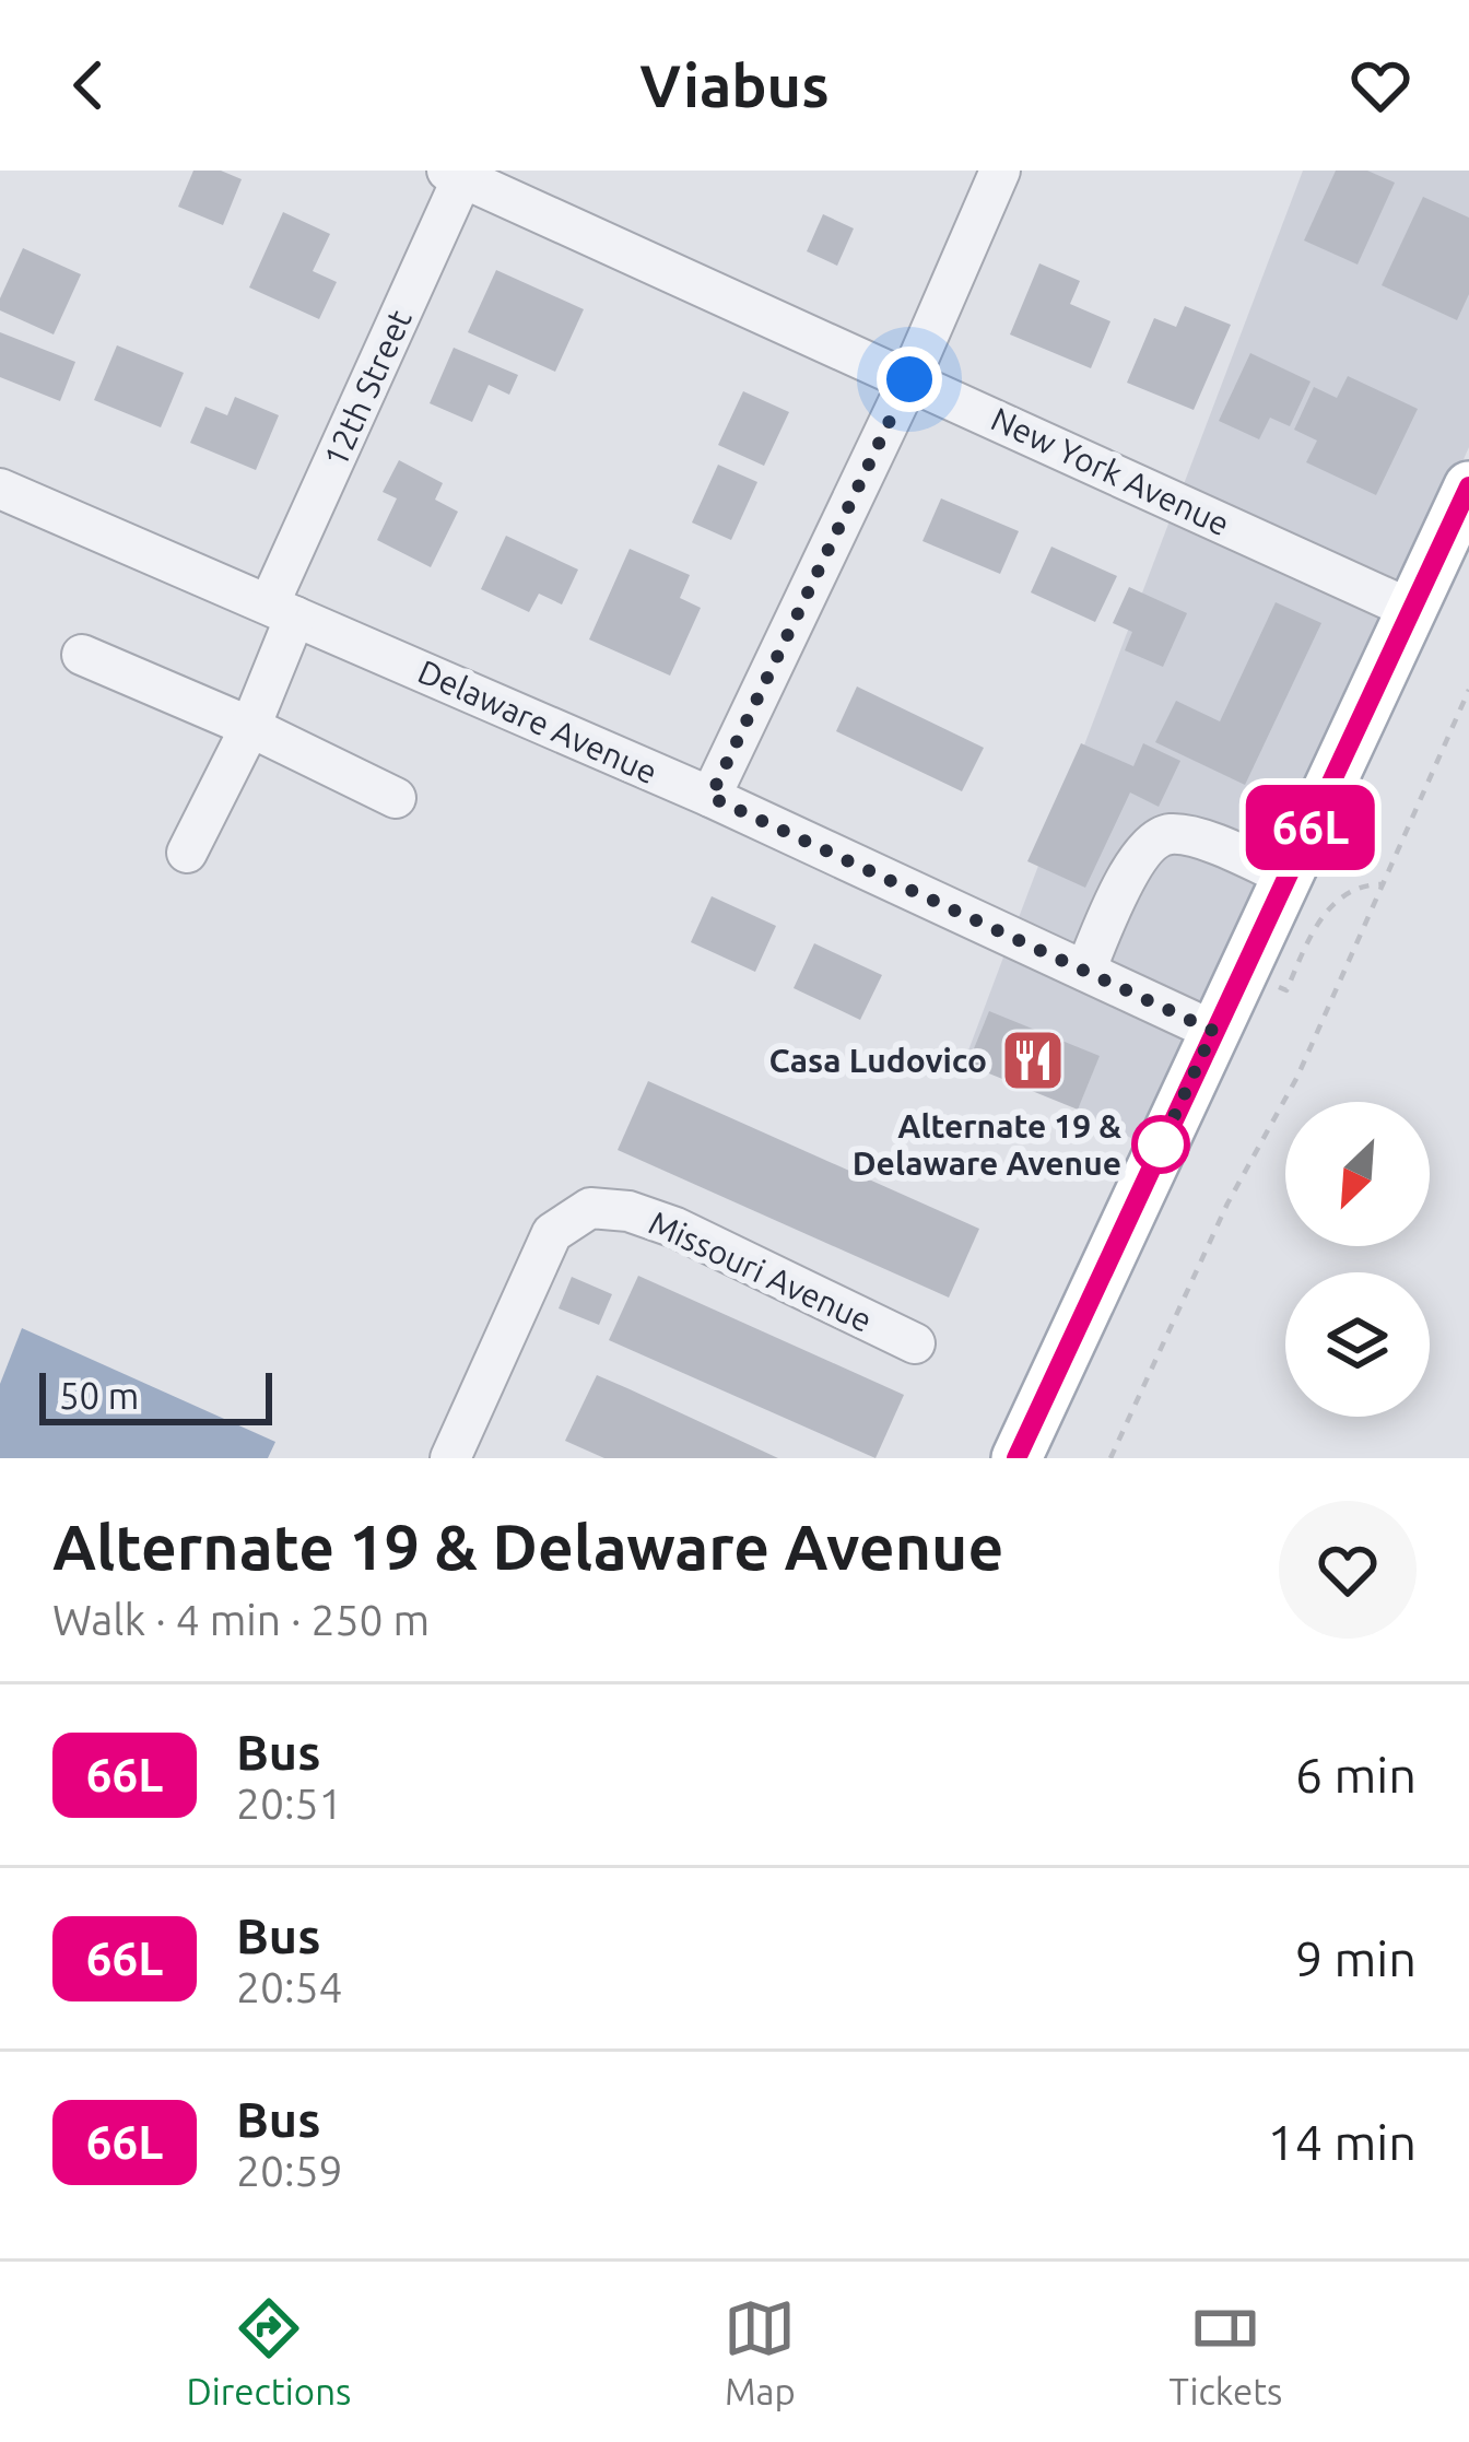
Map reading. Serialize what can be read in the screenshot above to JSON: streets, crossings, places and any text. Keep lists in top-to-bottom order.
{
  "streets": {
    "street": [
      "12th Street",
      "New York Avenue",
      "Delaware Avenue",
      "Missouri Avenue"
    ]
  },
  "crossings": [
    ["12th Street", "New York Avenue"],
    ["12th Street", "Delaware Avenue"]
  ],
  "places": {
    "restaurant": ["Casa Ludovico"],
    "other": ["Alternate 19 & Delaware Avenue"]
  },
  "lines": ["bus line 66L"],
  "scale_bar": "50 m",
  "north": "bottom left",
  "page": {
    "header": "Viabus",
    "on_map": "66L",
    "scale": "50 m",
    "heading": ["Alternate 19 & Delaware Avenue", "Walk · 4 min · 250 m"],
    "list": [
      {
        "mark": "66L",
        "name": "Bus",
        "note": "20:51",
        "value": "6 min"
      },
      {
        "mark": "66L",
        "name": "Bus",
        "note": "20:54",
        "value": "9 min"
      },
      {
        "mark": "66L",
        "name": "Bus",
        "note": "20:59",
        "value": "14 min"
      }
    ],
    "tabs": ["Directions", "Map", "Tickets"]
  }
}
